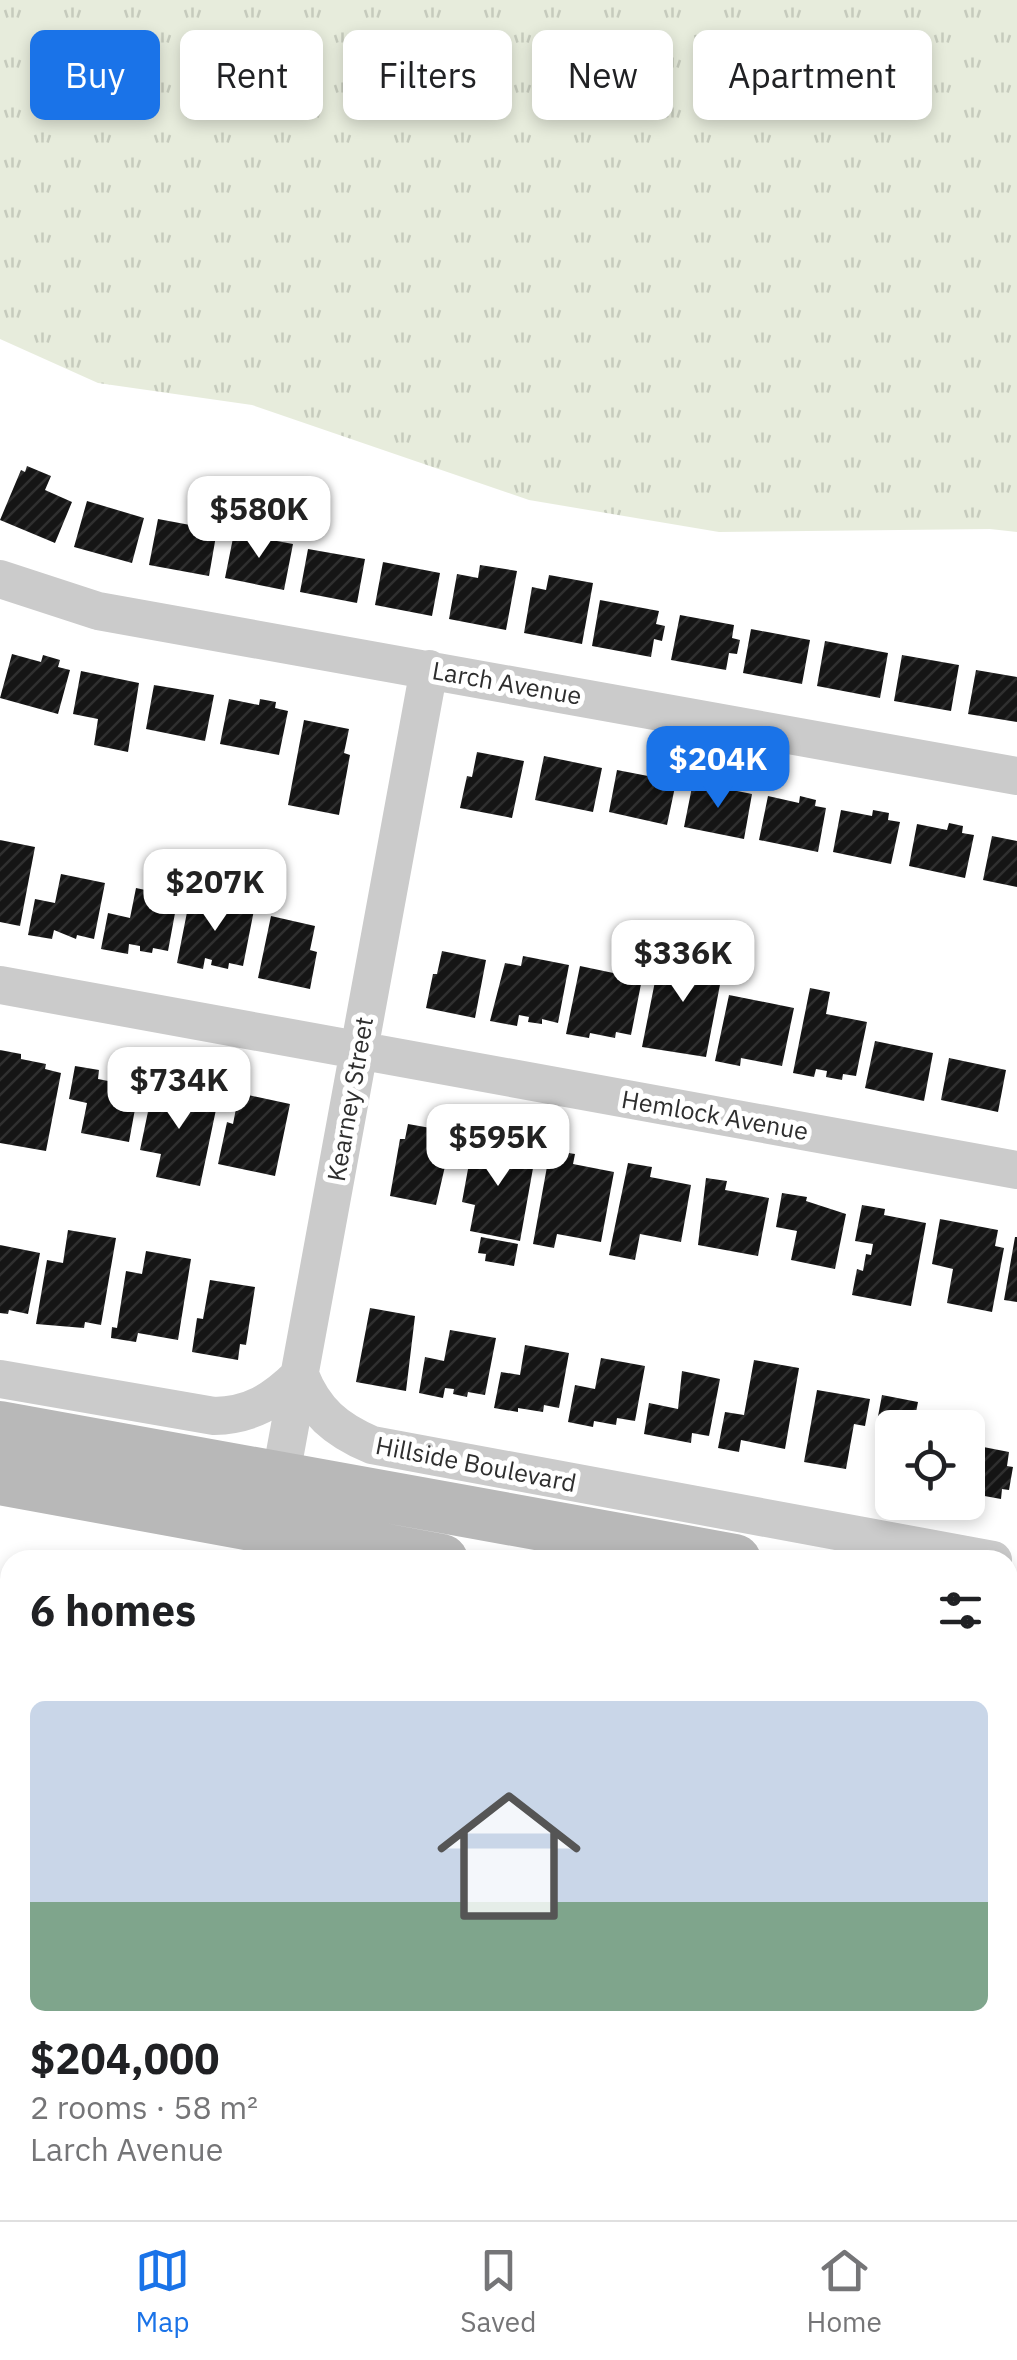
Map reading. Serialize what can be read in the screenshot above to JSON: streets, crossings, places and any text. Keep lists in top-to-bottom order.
{
  "streets": {
    "main road": ["Hillside Boulevard"],
    "street": ["Larch Avenue", "Kearney Street", "Hemlock Avenue"]
  },
  "crossings": [
    ["Larch Avenue", "Kearney Street"],
    ["Kearney Street", "Hemlock Avenue"],
    ["Kearney Street", "Hillside Boulevard"]
  ],
  "page": {
    "chip": [
      "Buy",
      "Rent",
      "Filters",
      "New",
      "Apartment"
    ],
    "price": [
      "$580K",
      "$204K",
      "$207K",
      "$336K",
      "$734K",
      "$595K"
    ],
    "heading": "6 homes",
    "list": [
      {
        "name": "$204,000",
        "note": "2 rooms · 58 m² · Larch Avenue"
      }
    ],
    "tabs": ["Map", "Saved", "Home"]
  }
}
